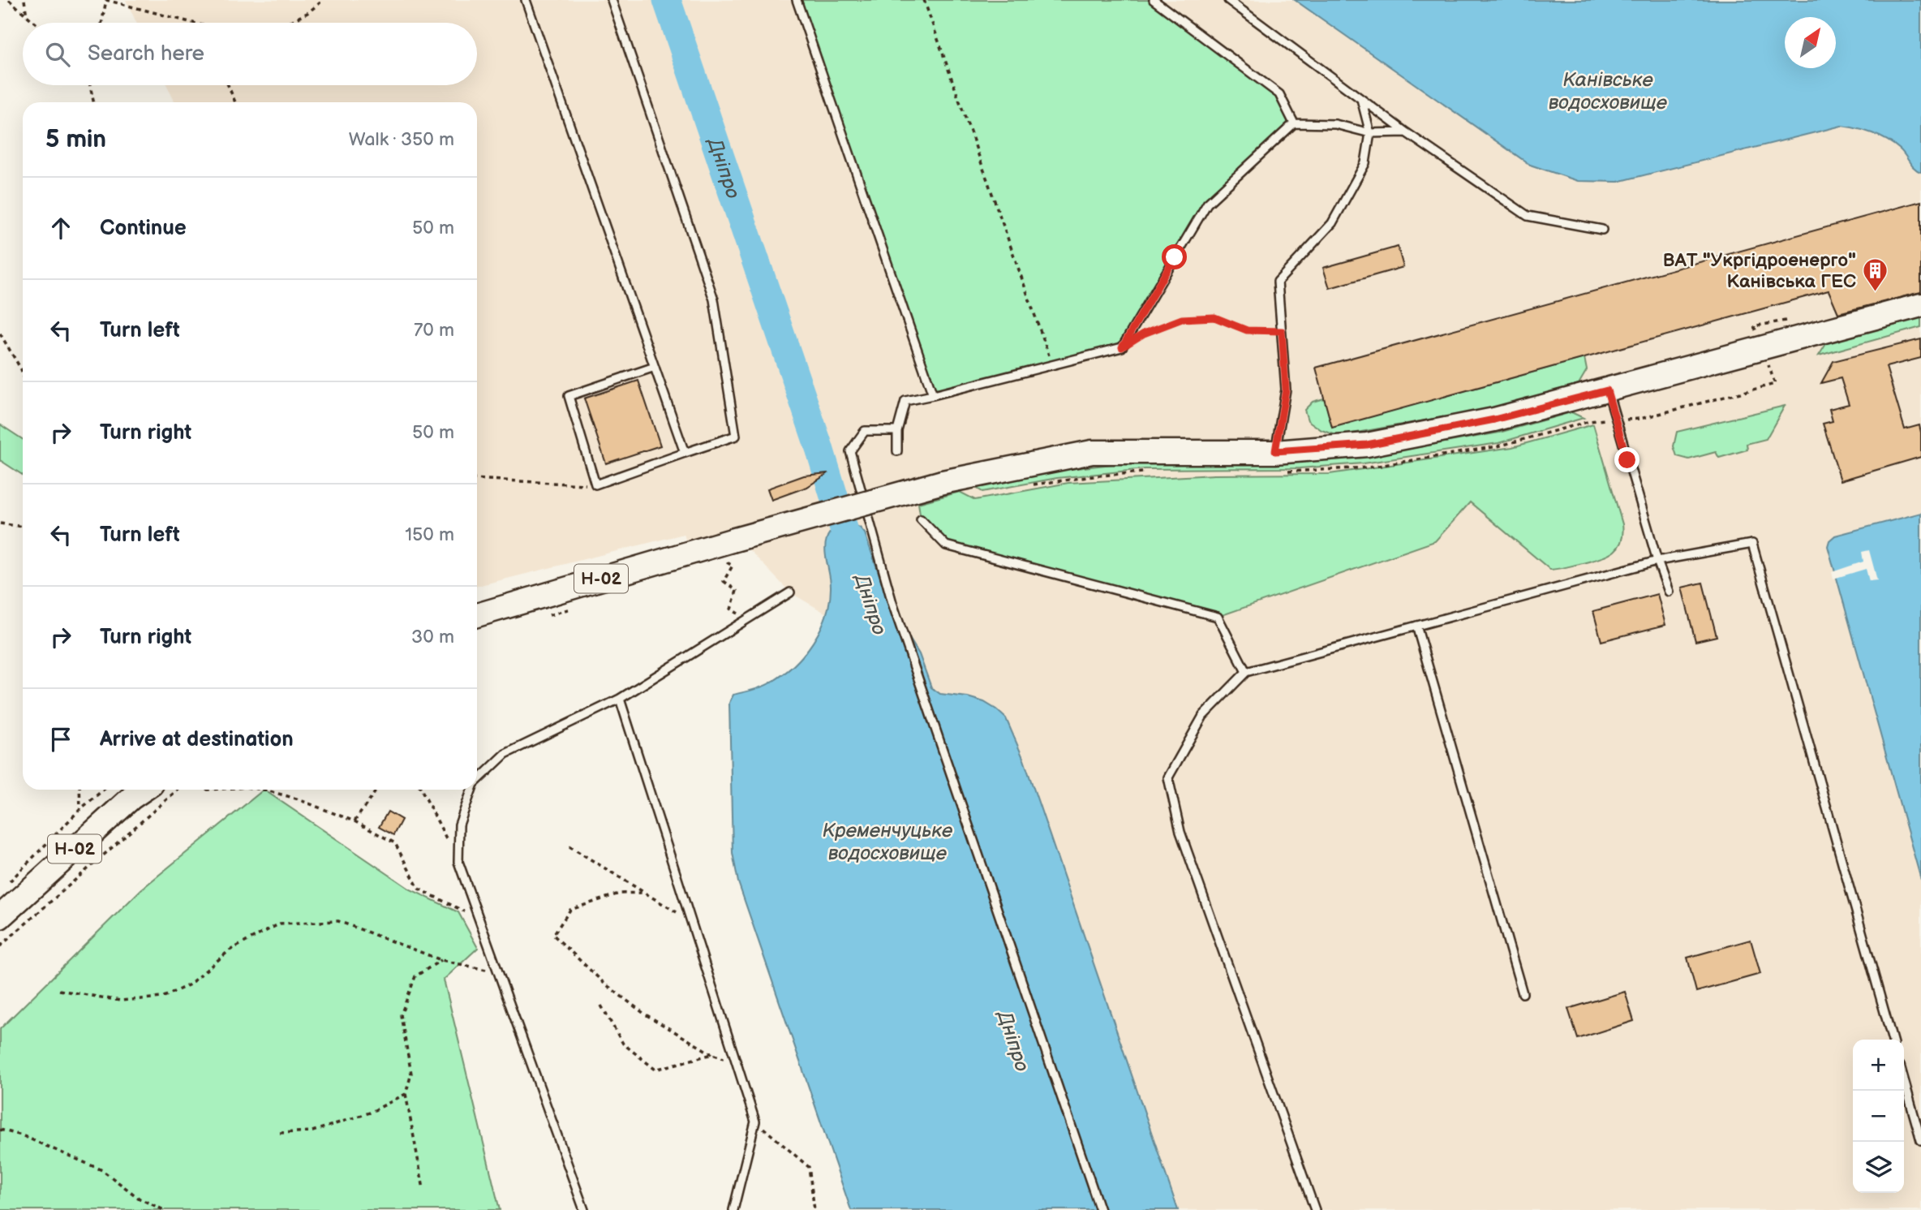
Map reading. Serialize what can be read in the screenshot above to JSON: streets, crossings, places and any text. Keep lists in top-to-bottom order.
{
  "streets": {
    "main road": ["Н-02"]
  },
  "water": ["Канівське водосховище", "Дніпро", "Кременчуцьке водосховище"],
  "places": {
    "building": ["ВАТ \"Укргідроенерго\" Канівська ГЕС"]
  },
  "north": "top right",
  "page": {
    "search": "Search here",
    "heading": ["5 min", "Walk · 350 m"],
    "list": [
      ["Continue", "50 m"],
      ["Turn left", "70 m"],
      ["Turn right", "50 m"],
      ["Turn left", "150 m"],
      ["Turn right", "30 m"],
      "Arrive at destination"
    ],
    "map_buttons": ["+", "−"]
  }
}
